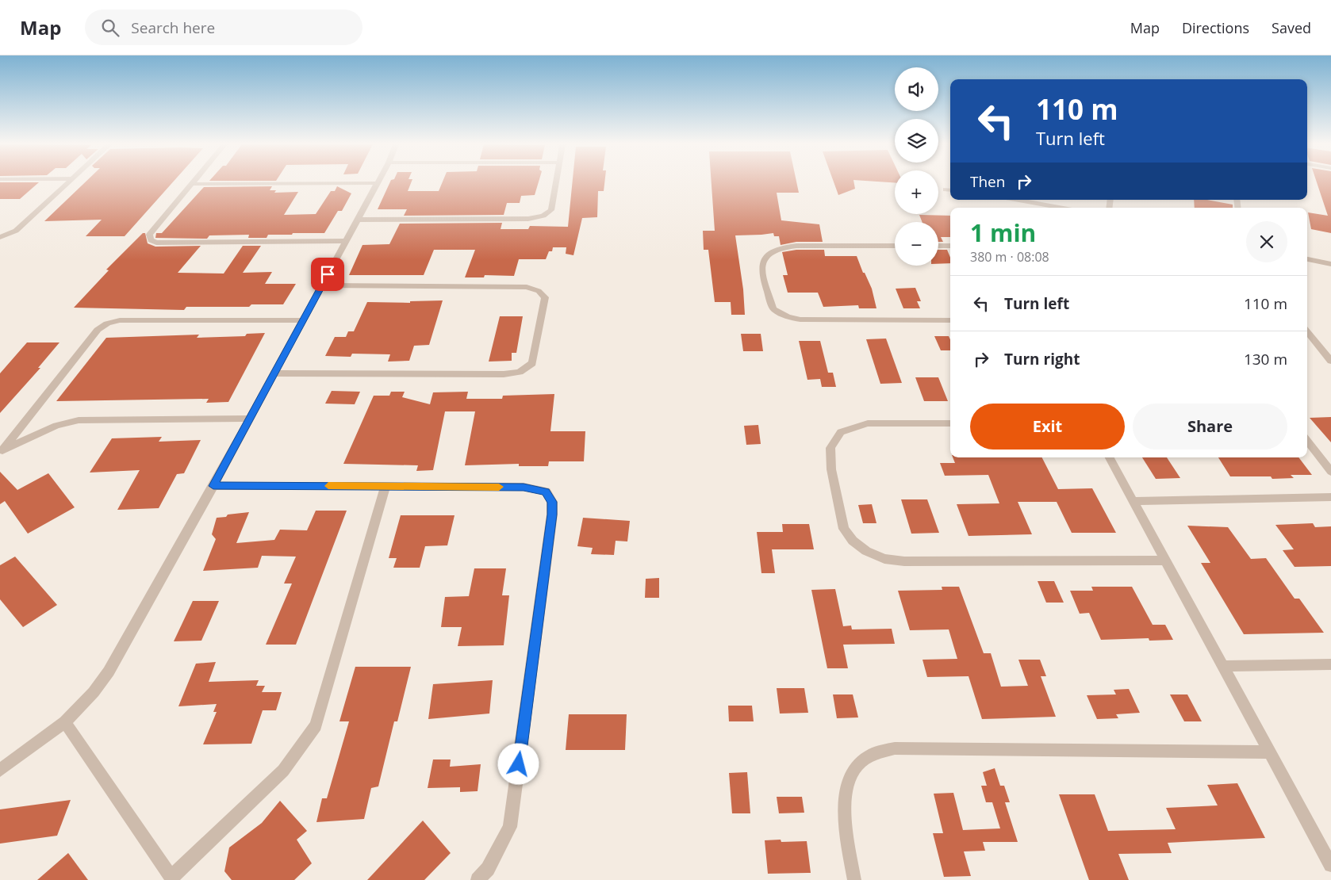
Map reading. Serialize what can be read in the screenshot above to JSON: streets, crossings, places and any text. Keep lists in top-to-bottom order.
{
  "page": {
    "header": "Map",
    "search": "Search here",
    "nav": ["Map", "Directions", "Saved"],
    "map_buttons": ["+", "−"],
    "turn": ["110 m", "Turn left"],
    "then": "Then",
    "heading": ["1 min", "380 m · 08:08"],
    "list": [
      {
        "name": "Turn left",
        "value": "110 m"
      },
      {
        "name": "Turn right",
        "value": "130 m"
      }
    ],
    "buttons": ["Exit", "Share"]
  }
}
